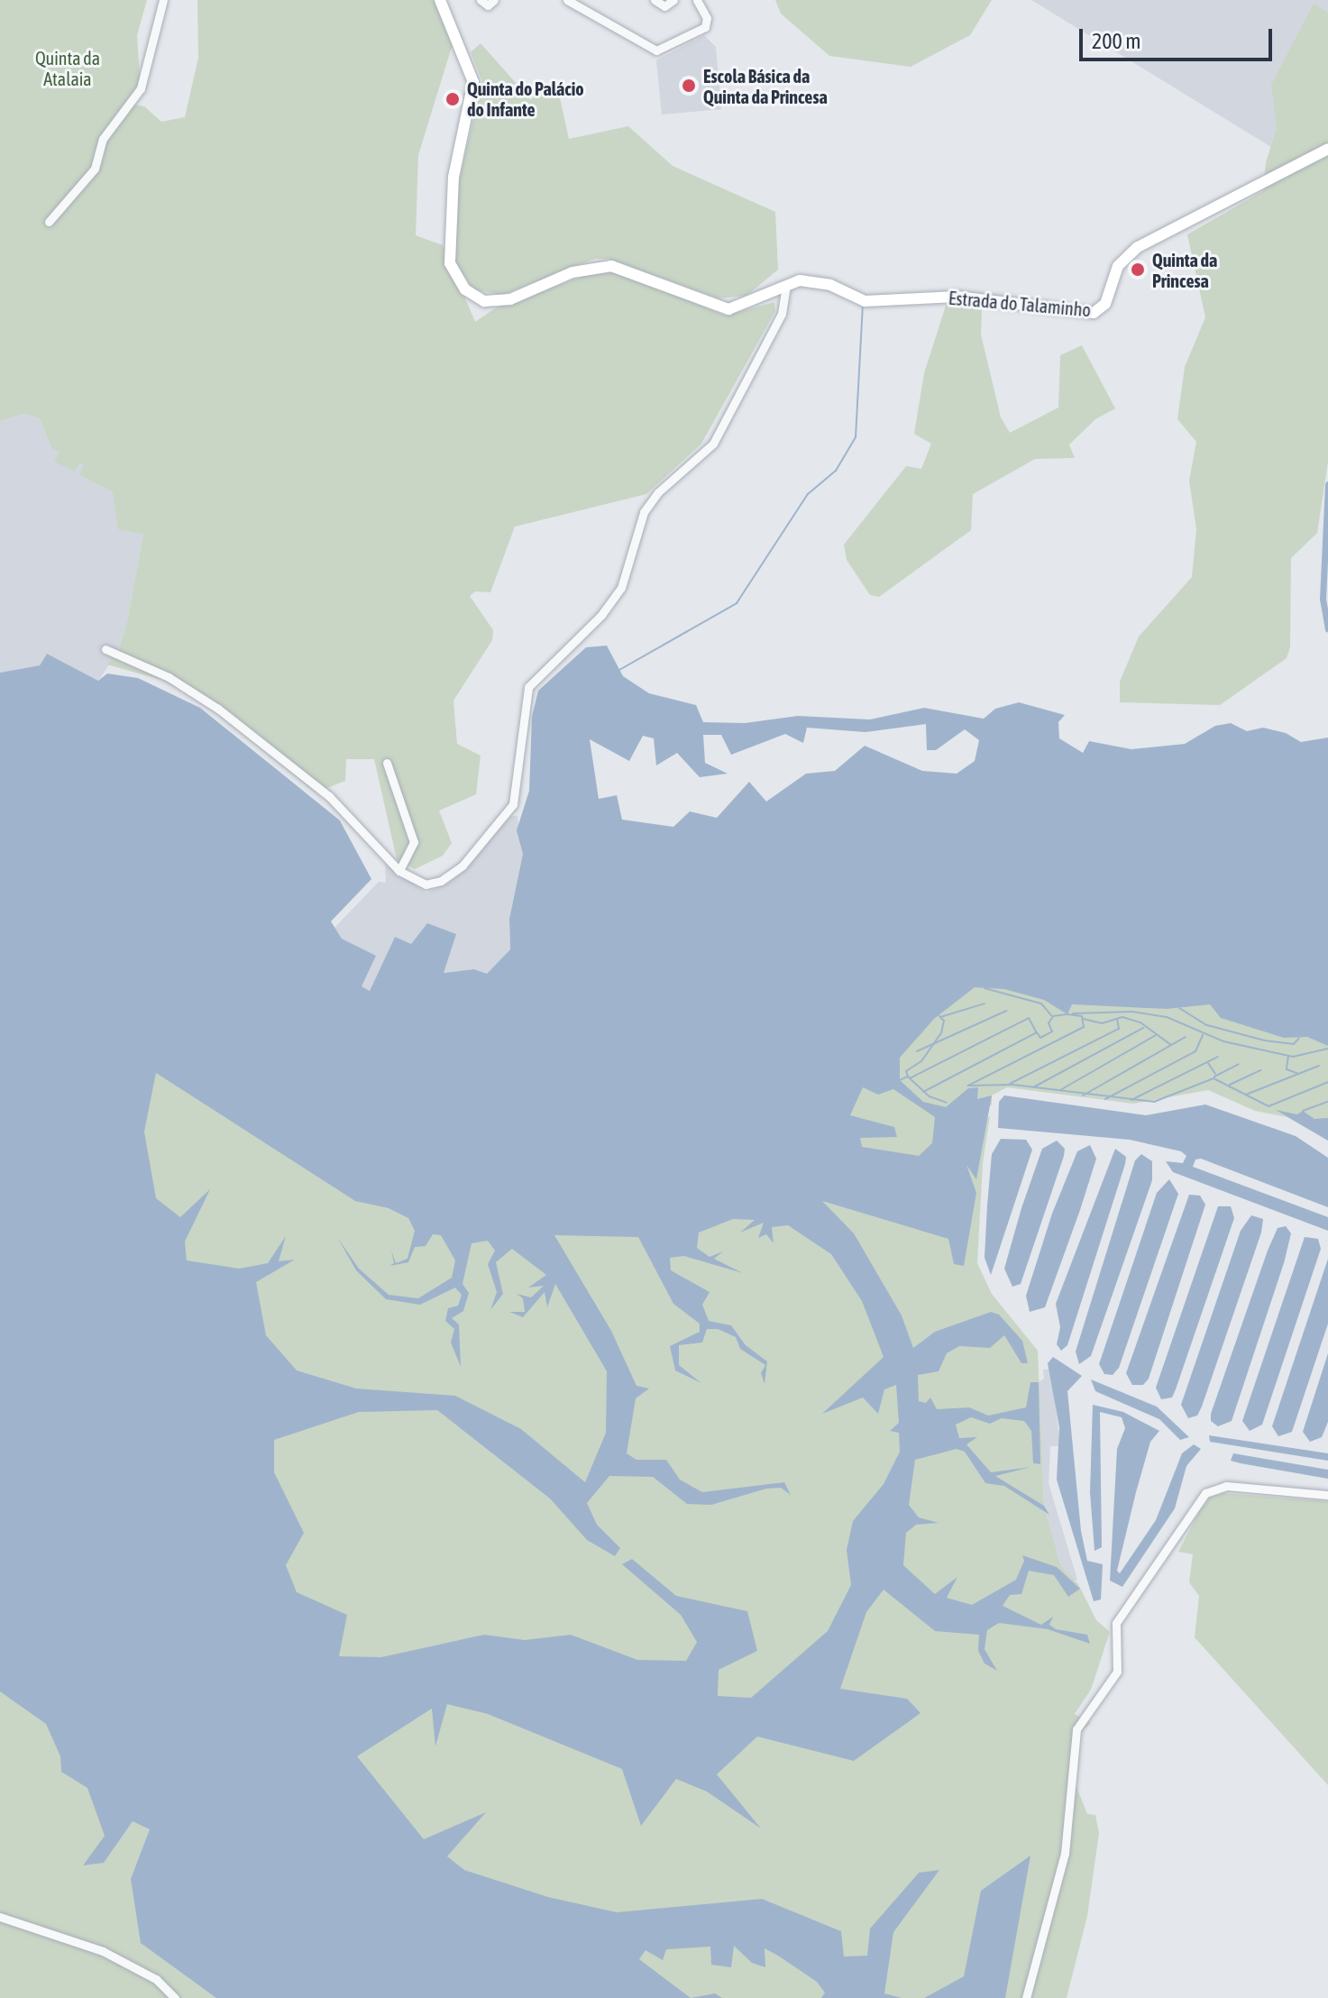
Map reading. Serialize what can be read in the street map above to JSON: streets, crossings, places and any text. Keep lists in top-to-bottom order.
{
  "streets": {
    "main road": ["Estrada do Talaminho"]
  },
  "parks": ["Quinta da Atalaia"],
  "places": ["Escola Básica da Quinta da Princesa", "Quinta do Palácio do Infante", "Quinta da Princesa"],
  "scale_bar": "200 m"
}
